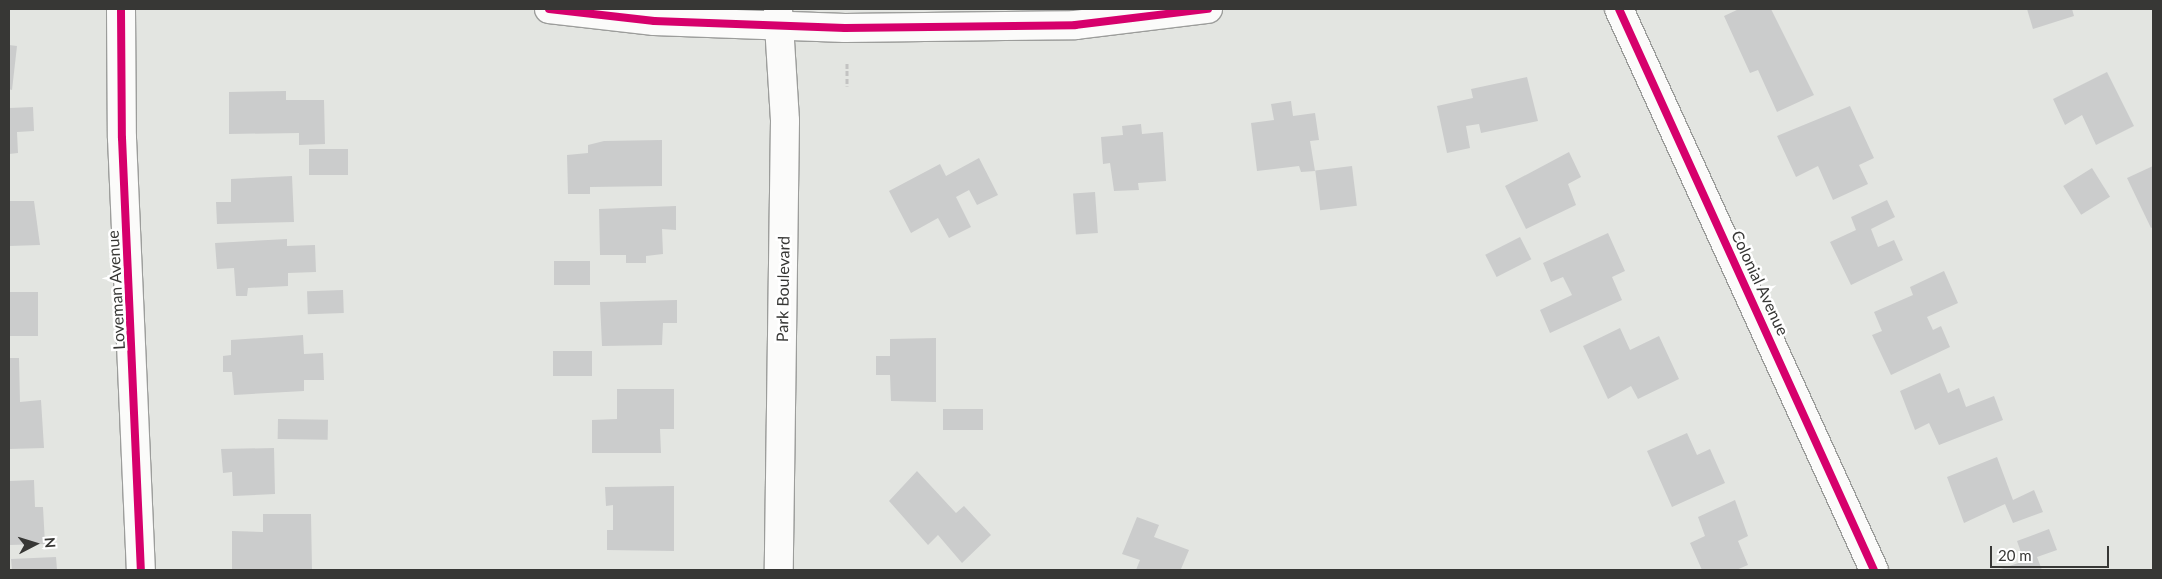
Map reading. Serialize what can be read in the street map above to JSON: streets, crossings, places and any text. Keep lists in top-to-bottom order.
{
  "streets": {
    "street": ["Colonial Avenue", "Park Boulevard", "Loveman Avenue"]
  },
  "scale_bar": "20 m",
  "north": "right"
}
